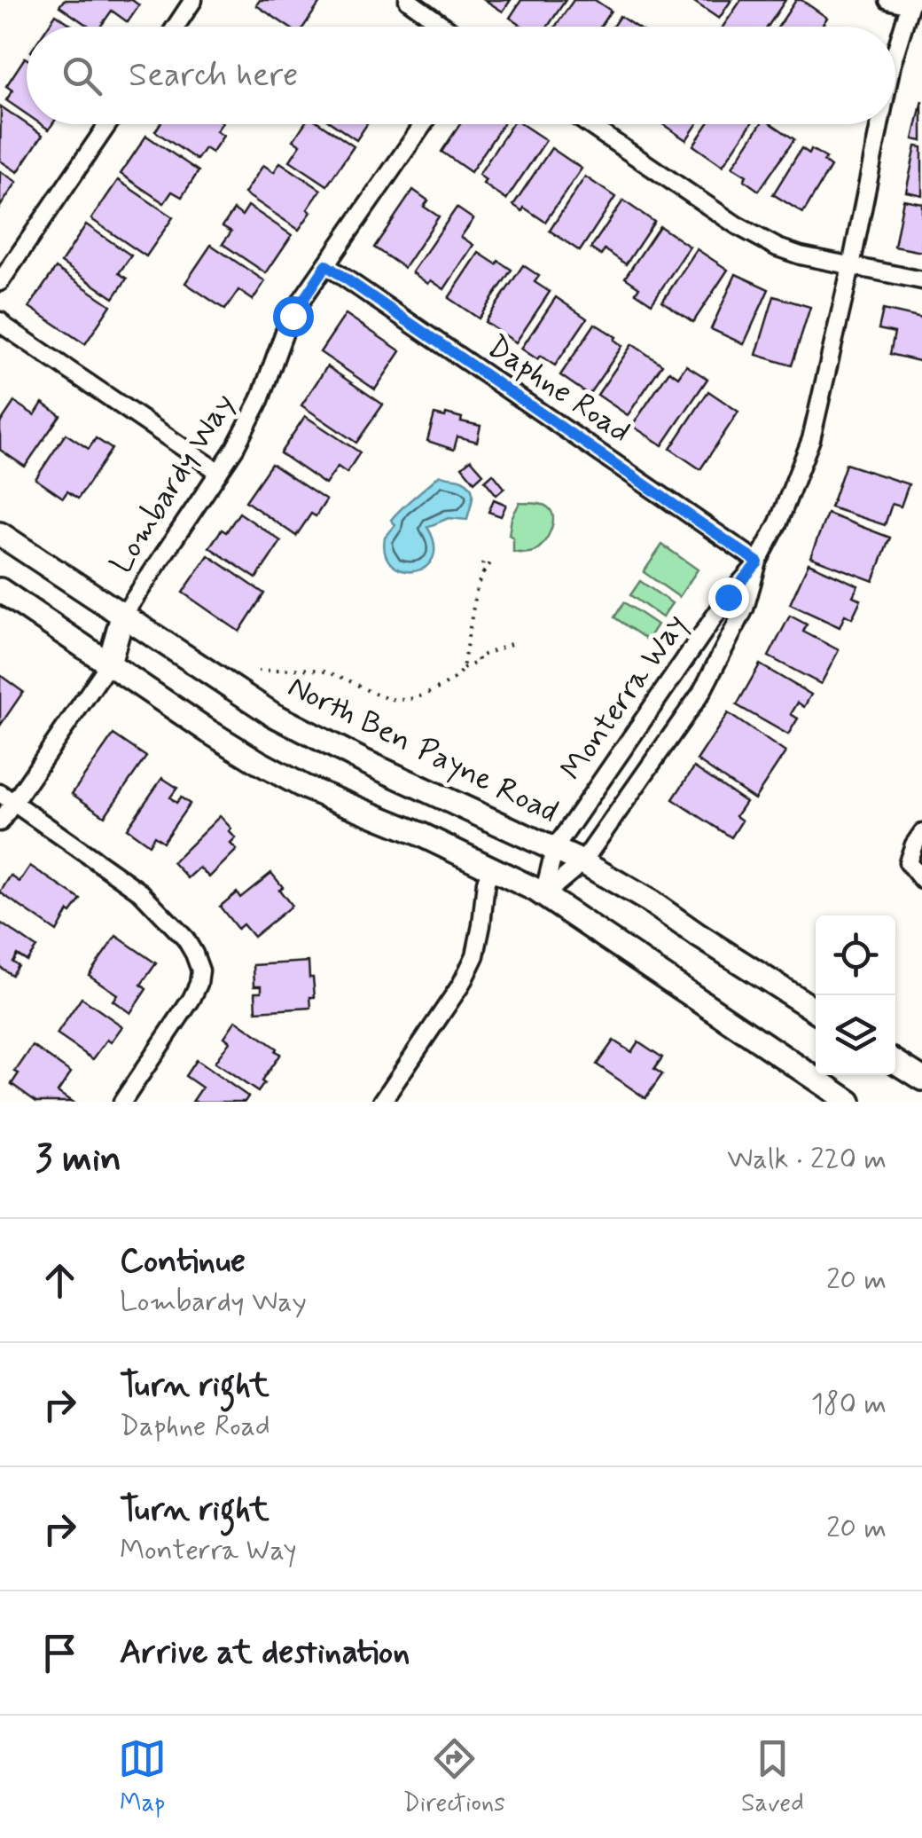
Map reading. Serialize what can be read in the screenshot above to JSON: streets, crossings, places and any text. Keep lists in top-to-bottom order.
{
  "streets": {
    "street": [
      "Daphne Road",
      "Lombardy Way",
      "Monterra Way",
      "North Ben Payne Road"
    ]
  },
  "crossings": [
    ["Daphne Road", "Lombardy Way"],
    ["Daphne Road", "Monterra Way"],
    ["Lombardy Way", "North Ben Payne Road"],
    ["Monterra Way", "North Ben Payne Road"]
  ],
  "page": {
    "search": "Search here",
    "heading": ["3 min", "Walk · 220 m"],
    "list": [
      ["Continue", "Lombardy Way", "20 m"],
      ["Turn right", "Daphne Road", "180 m"],
      ["Turn right", "Monterra Way", "20 m"],
      "Arrive at destination"
    ],
    "nav": ["Map", "Directions", "Saved"]
  }
}
